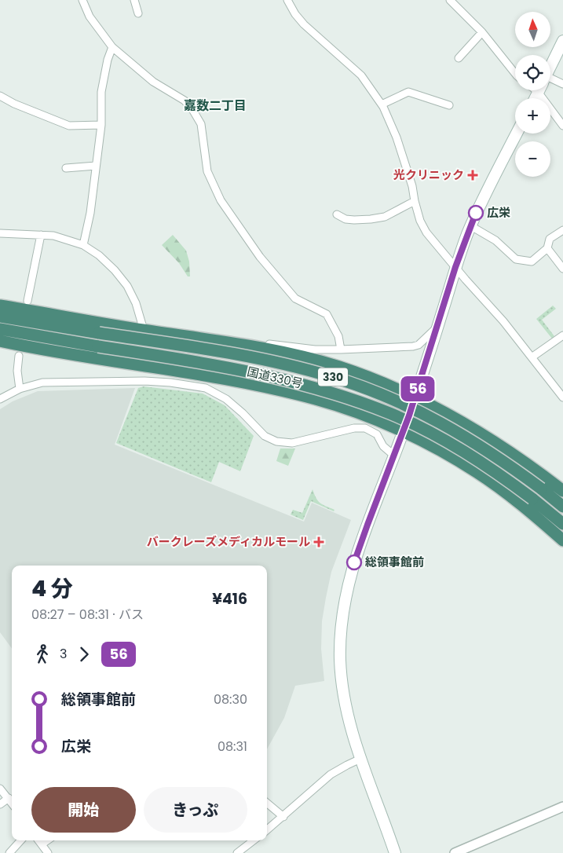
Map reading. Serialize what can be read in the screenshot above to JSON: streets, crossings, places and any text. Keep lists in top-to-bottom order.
{
  "streets": {
    "highway": ["330", "国道330号"]
  },
  "districts": ["嘉数二丁目"],
  "places": {
    "health": ["光クリニック", "バークレーズメディカルモール"],
    "other": ["広栄", "総領事館前"]
  },
  "lines": ["bus line 56"],
  "north": "top",
  "page": {
    "on_map": "56",
    "map_buttons": ["+", "−"],
    "heading": ["4 分", "08:27 – 08:31 · バス", "¥416"],
    "legs": ["3", "56"],
    "list": [
      {
        "name": "総領事館前",
        "value": "08:30"
      },
      {
        "name": "広栄",
        "value": "08:31"
      }
    ],
    "buttons": ["開始", "きっぷ"]
  }
}
